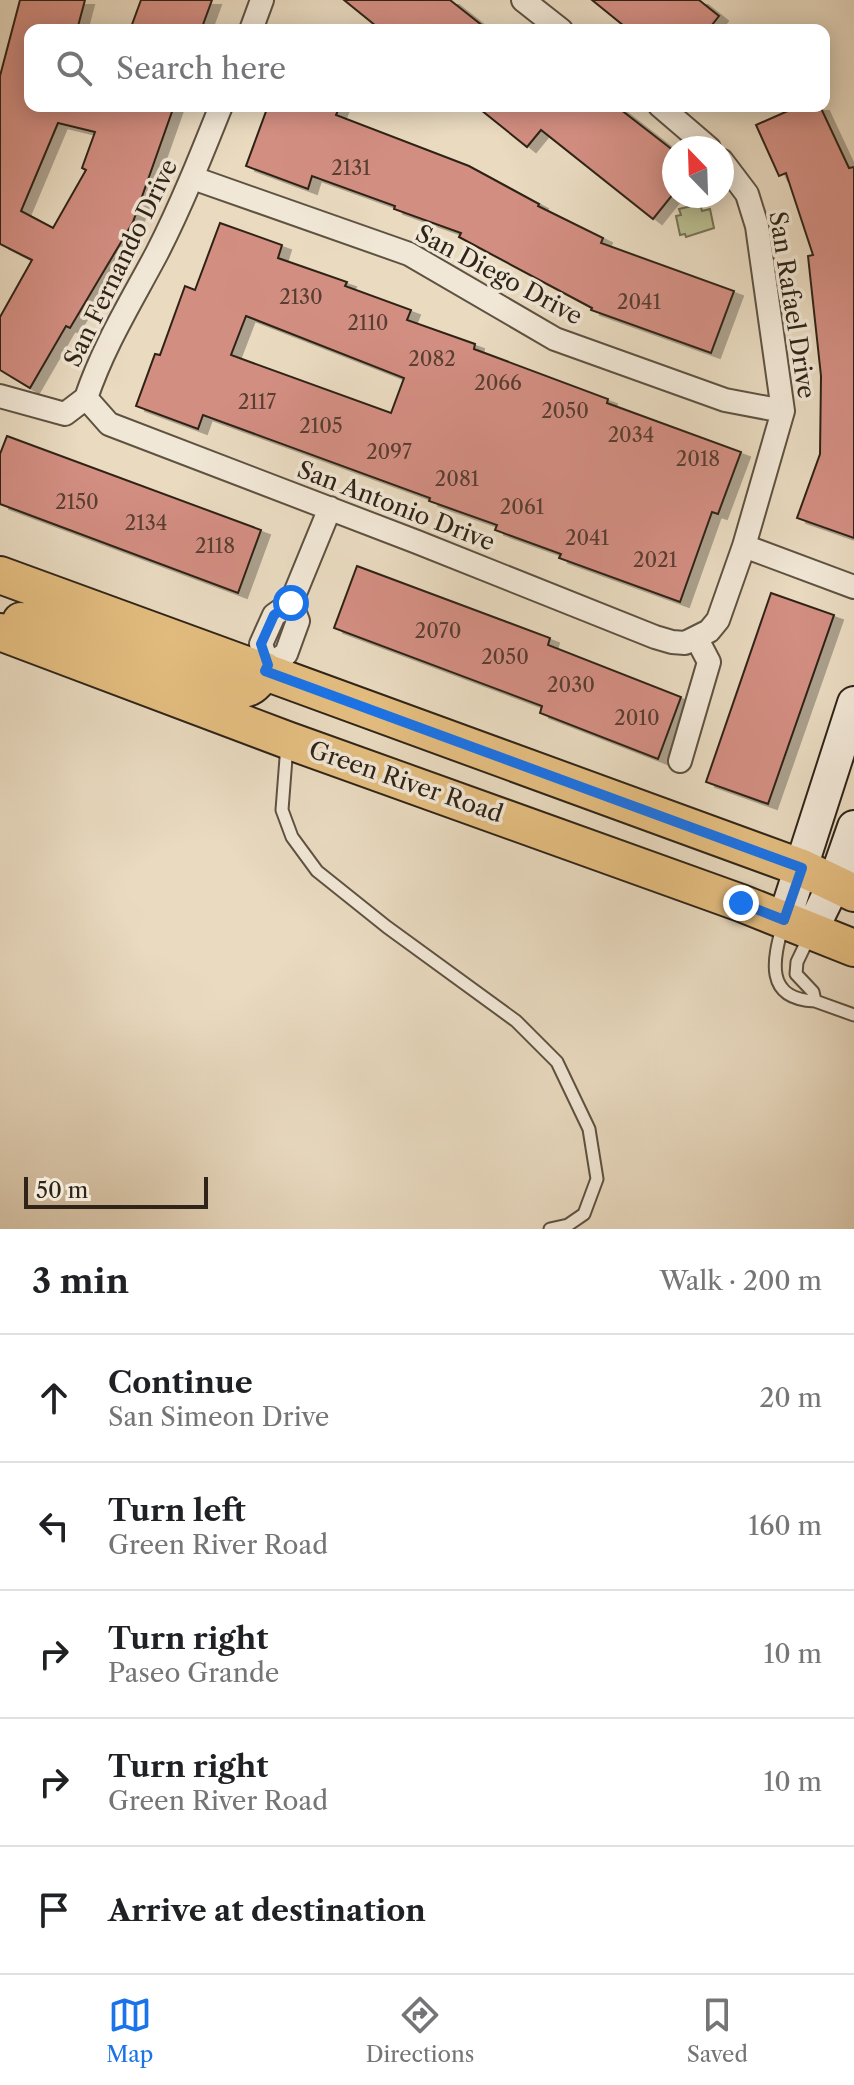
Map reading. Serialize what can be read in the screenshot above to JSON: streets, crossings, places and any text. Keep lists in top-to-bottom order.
{
  "streets": {
    "main road": ["Green River Road"],
    "street": [
      "San Fernando Drive",
      "San Diego Drive",
      "San Rafael Drive",
      "San Antonio Drive"
    ]
  },
  "crossings": [
    ["San Fernando Drive", "San Diego Drive"],
    ["San Fernando Drive", "San Antonio Drive"],
    ["San Diego Drive", "San Rafael Drive"],
    ["San Rafael Drive", "San Antonio Drive"]
  ],
  "house_numbers": [
    "2131",
    "2130",
    "2041",
    "2110",
    "2082",
    "2066",
    "2117",
    "2050",
    "2105",
    "2034",
    "2097",
    "2018",
    "2081",
    "2150",
    "2061",
    "2134",
    "2041",
    "2118",
    "2021",
    "2070",
    "2050",
    "2030",
    "2010"
  ],
  "scale_bar": "50 m",
  "north": "top left",
  "page": {
    "search": "Search here",
    "scale": "50 m",
    "heading": ["3 min", "Walk · 200 m"],
    "list": [
      ["Continue", "San Simeon Drive", "20 m"],
      ["Turn left", "Green River Road", "160 m"],
      ["Turn right", "Paseo Grande", "10 m"],
      ["Turn right", "Green River Road", "10 m"],
      "Arrive at destination"
    ],
    "nav": ["Map", "Directions", "Saved"]
  }
}
